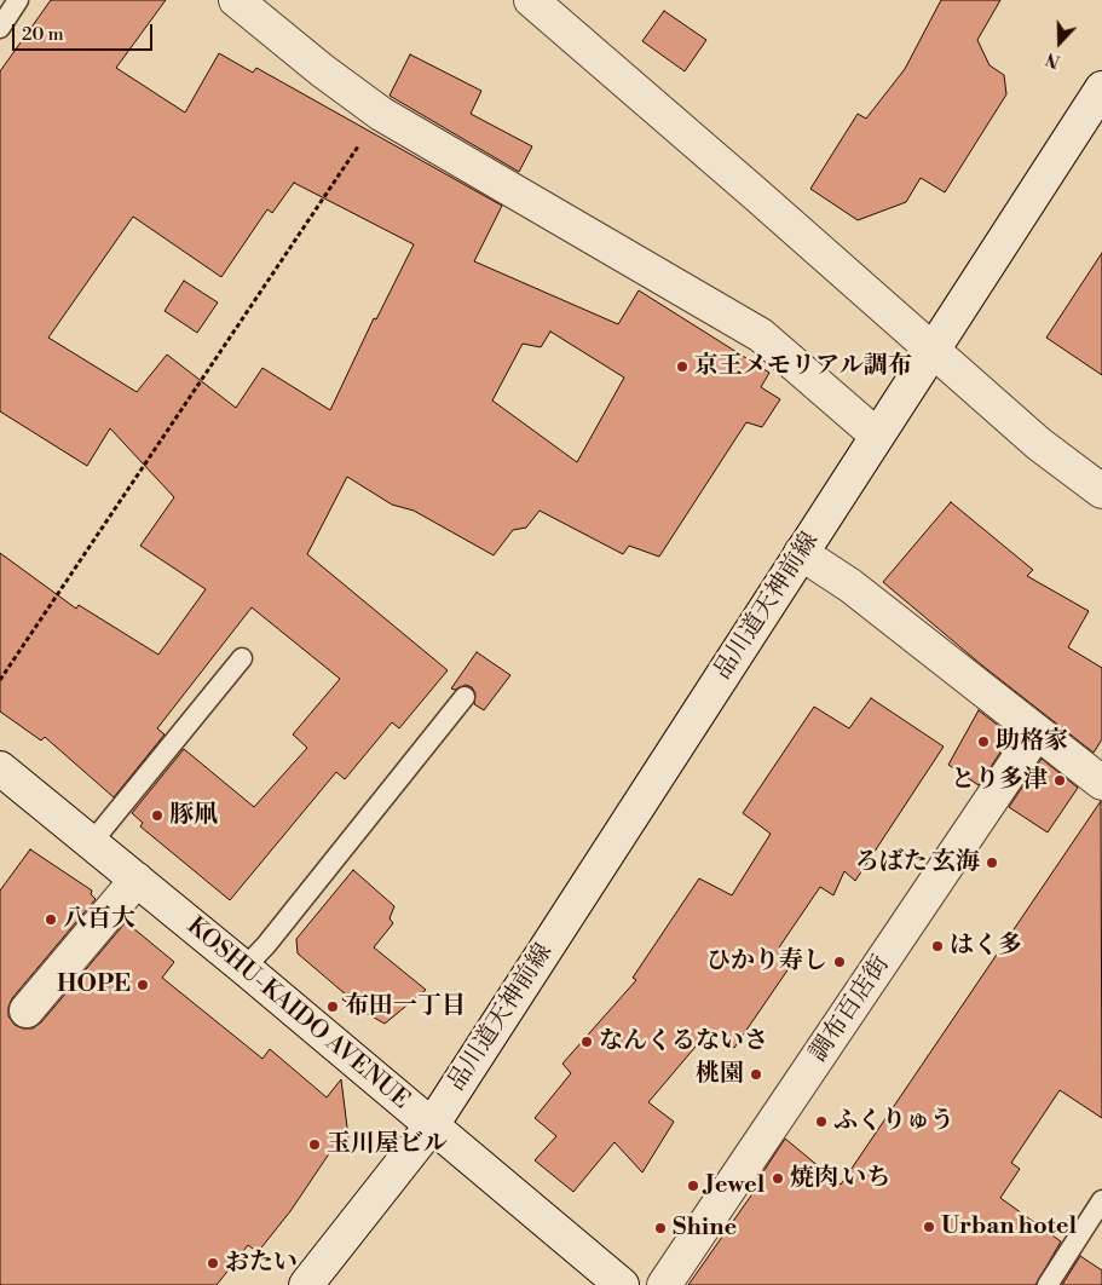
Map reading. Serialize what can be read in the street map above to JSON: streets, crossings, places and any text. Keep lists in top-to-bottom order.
{
  "streets": {
    "street": ["品川道天神前線", "調布百店街", "KOSHU-KAIDO AVENUE"]
  },
  "crossings": [
    ["品川道天神前線", "KOSHU-KAIDO AVENUE"]
  ],
  "places": [
    "京王メモリアル調布",
    "助格家",
    "とり多津",
    "豚凧",
    "ろばた 玄海",
    "八百大",
    "はく多",
    "ひかり寿し",
    "HOPE",
    "布田一丁目",
    "なんくるないさ",
    "桃園",
    "ふくりゅう",
    "玉川屋ビル",
    "焼肉 いち",
    "Jewel",
    "Urban hotel",
    "Shine",
    "おたい"
  ],
  "scale_bar": "20 m",
  "north": "bottom"
}
